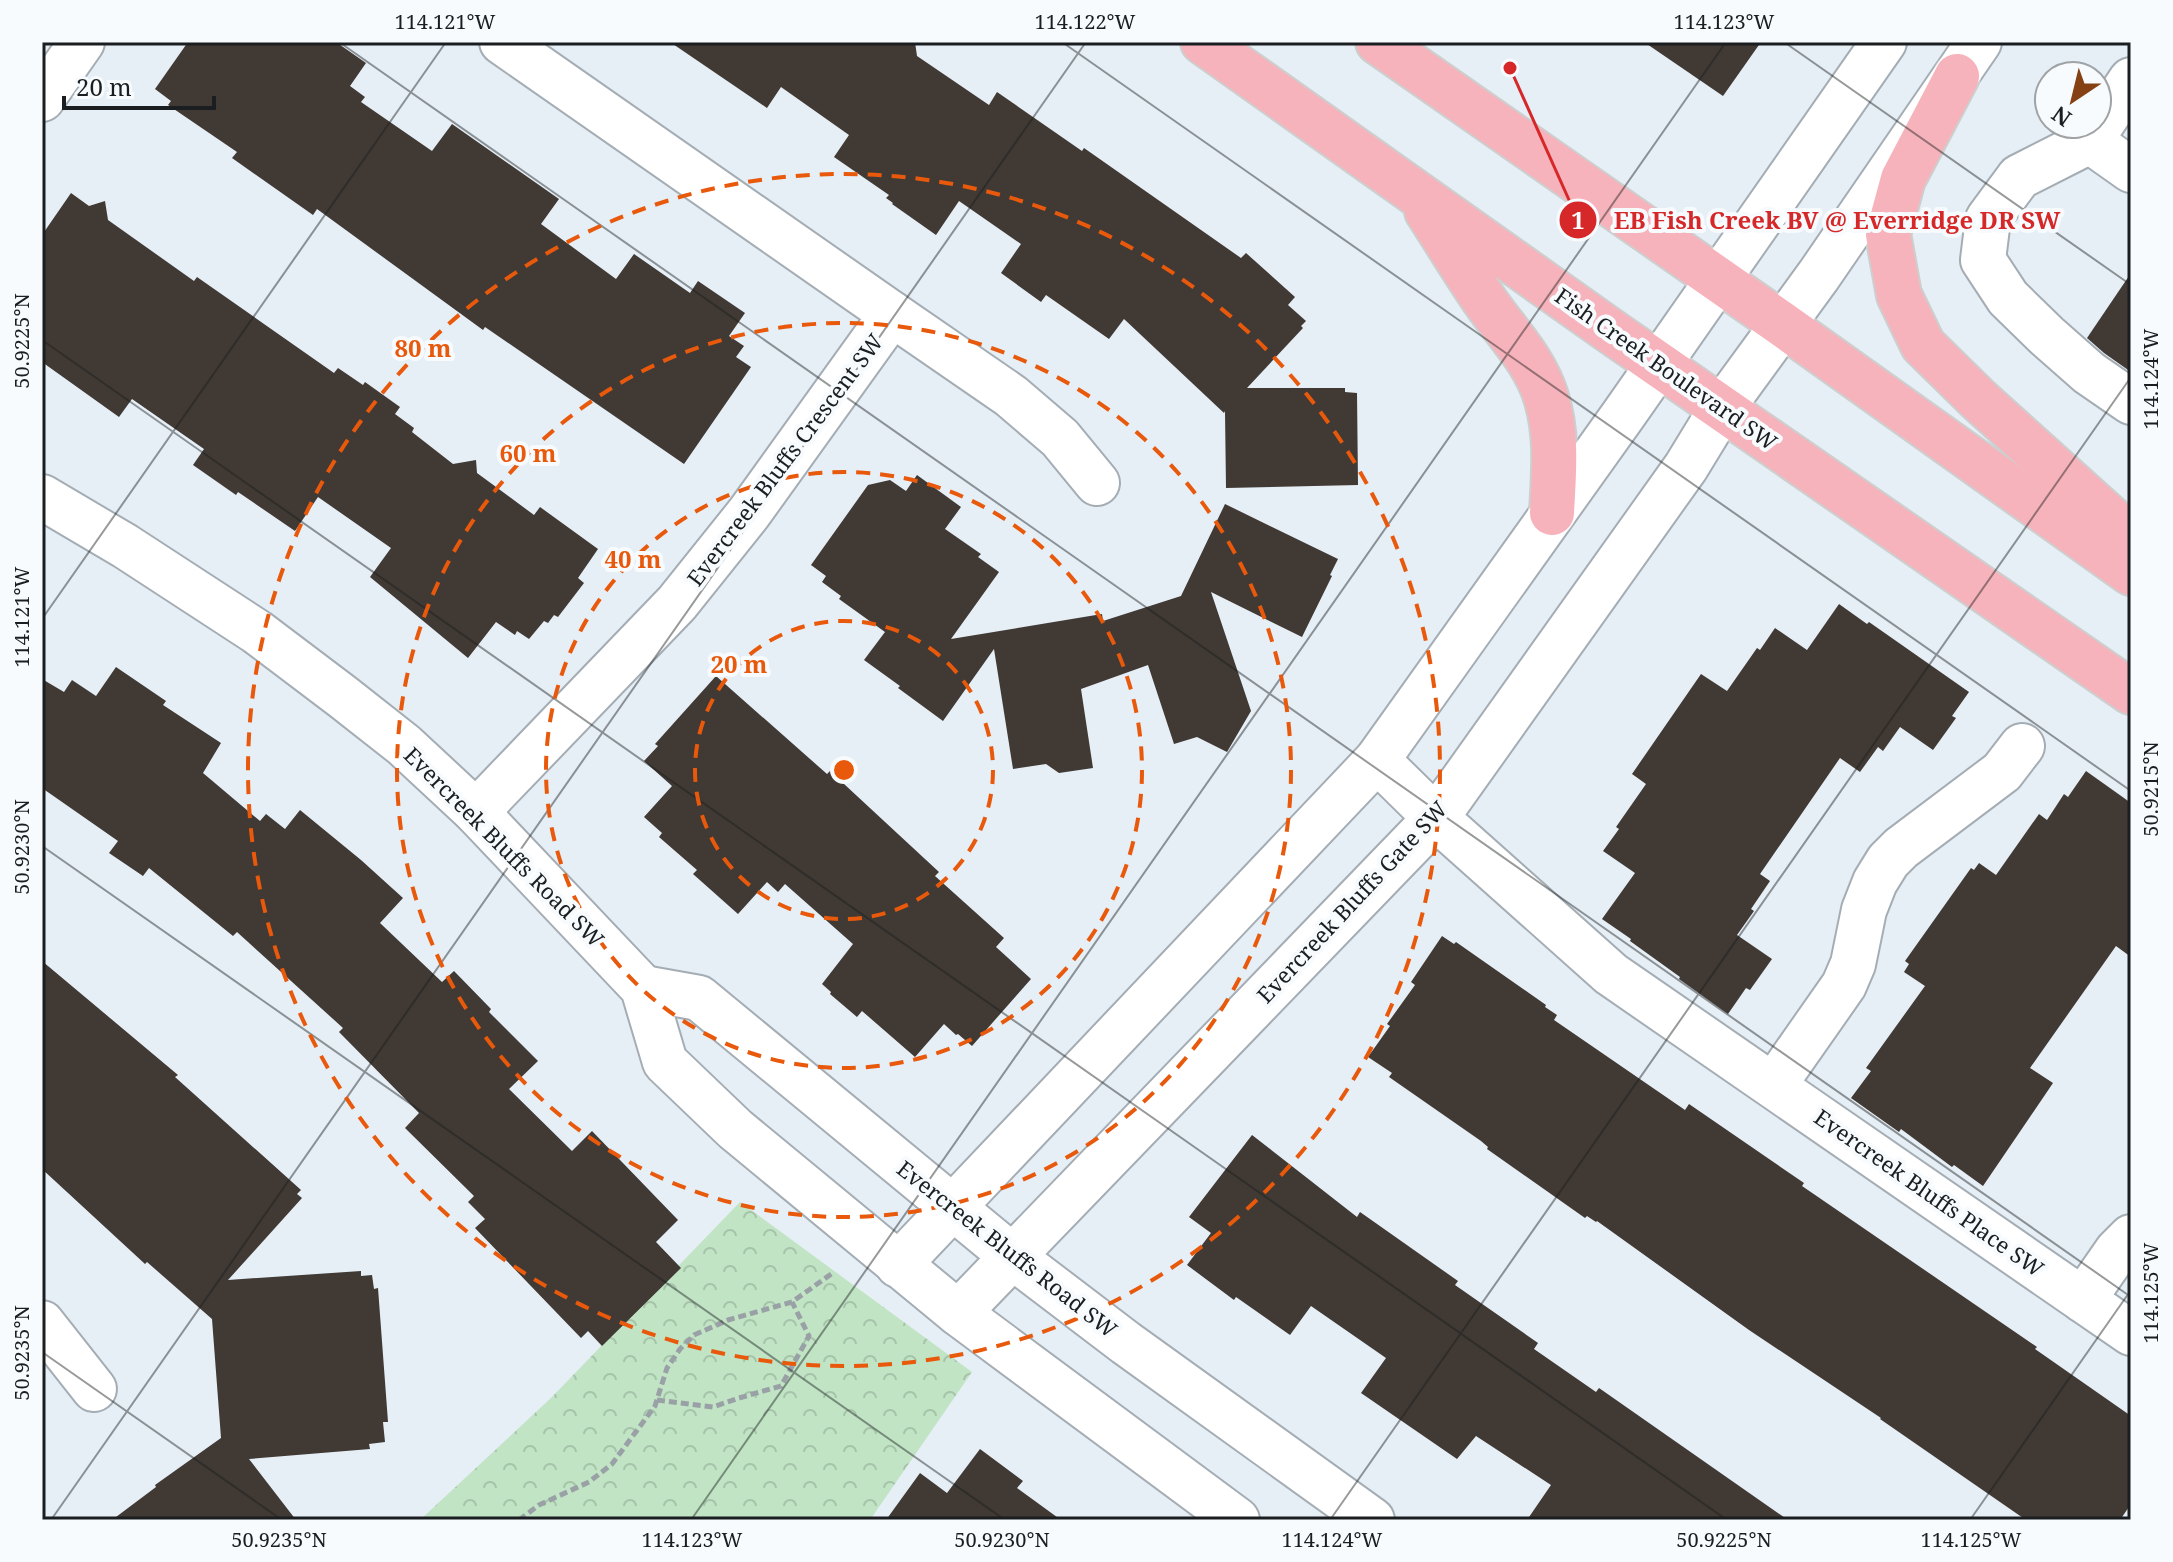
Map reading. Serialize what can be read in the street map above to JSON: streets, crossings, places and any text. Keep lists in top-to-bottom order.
{
  "streets": {
    "main road": ["Fish Creek Boulevard SW"],
    "street": [
      "Evercreek Bluffs Crescent SW",
      "Evercreek Bluffs Road SW",
      "Evercreek Bluffs Gate SW",
      "Evercreek Bluffs Place SW"
    ]
  },
  "crossings": [
    ["Fish Creek Boulevard SW", "Evercreek Bluffs Gate SW"],
    ["Evercreek Bluffs Crescent SW", "Evercreek Bluffs Road SW"],
    ["Evercreek Bluffs Road SW", "Evercreek Bluffs Gate SW"],
    ["Evercreek Bluffs Gate SW", "Evercreek Bluffs Place SW"]
  ],
  "places": ["EB Fish Creek BV @ Everridge DR SW"],
  "scale_bar": "20 m",
  "north": "bottom left",
  "coordinates": [
    "114.121°W",
    "114.122°W",
    "114.123°W",
    "50.9225°N",
    "114.124°W",
    "50.9215°N",
    "50.9230°N",
    "114.125°W",
    "50.9235°N"
  ],
  "rings": [
    "80 m",
    "60 m",
    "40 m",
    "20 m"
  ]
}
